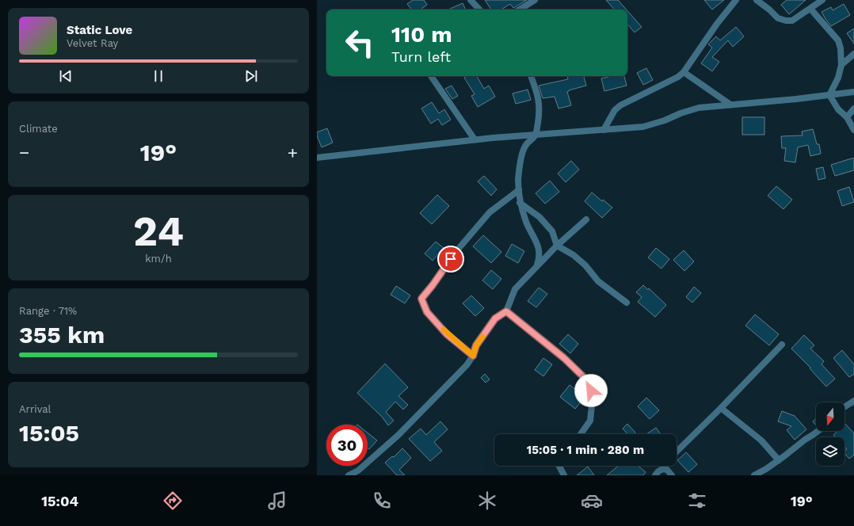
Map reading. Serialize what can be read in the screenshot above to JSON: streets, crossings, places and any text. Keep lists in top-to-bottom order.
{
  "north": "bottom",
  "page": {
    "turn": ["110 m", "Turn left"],
    "song": ["Static Love", "Velvet Ray"],
    "tile": [
      "Climate",
      ["24", "km/h"],
      ["Range · 71%", "355 km"],
      ["Arrival", "15:05"]
    ],
    "heat": ["−", "19°", "+"],
    "limit": "30",
    "trip": "15:05 · 1 min · 280 m",
    "tabs": ["15:04", "19°"]
  }
}
